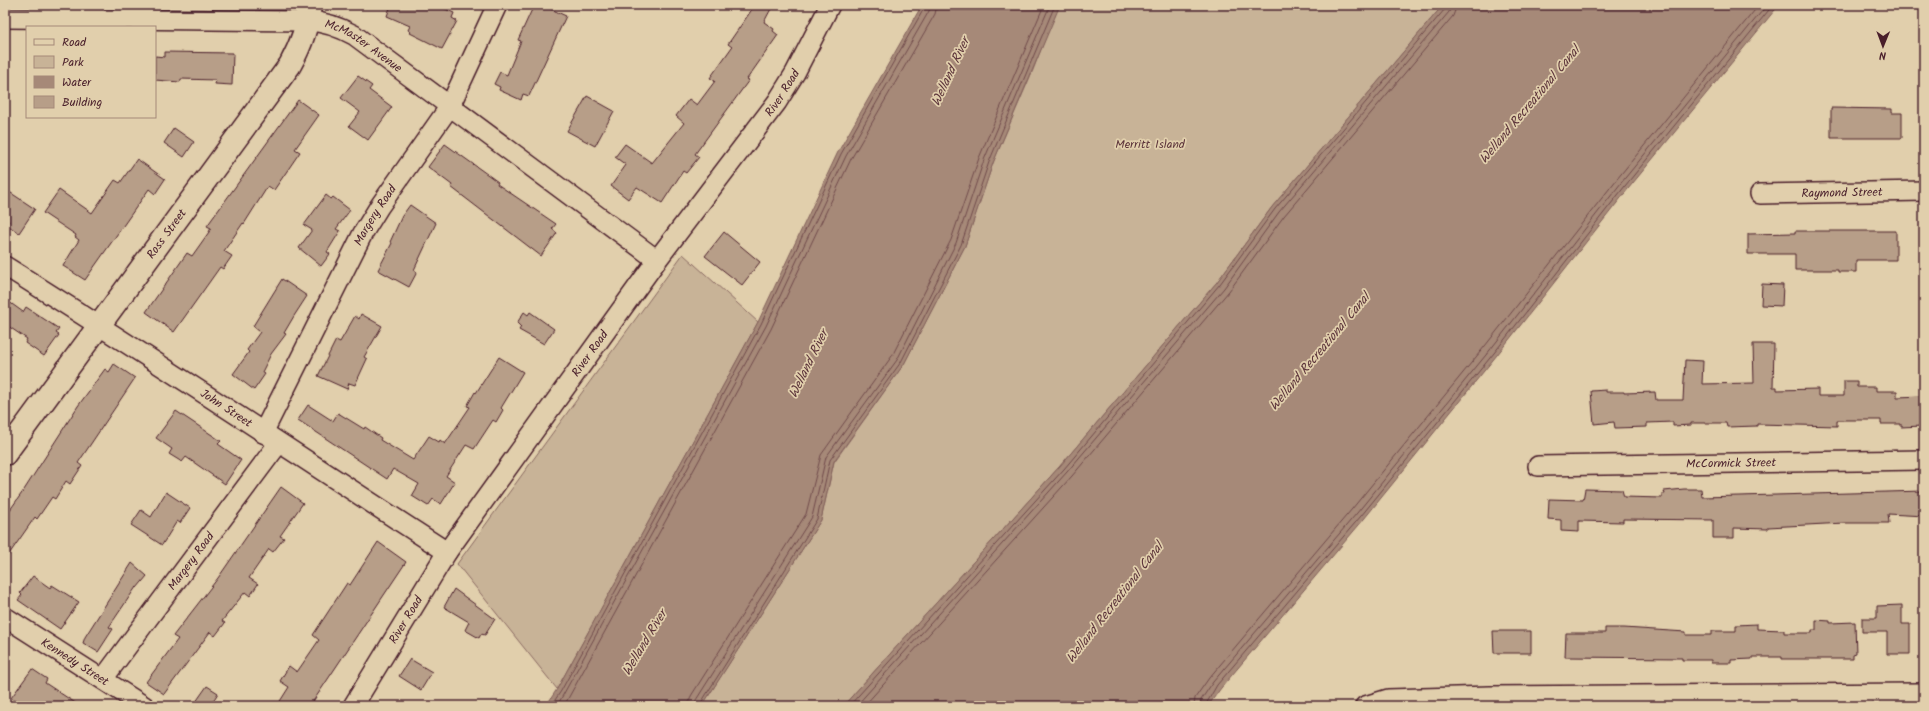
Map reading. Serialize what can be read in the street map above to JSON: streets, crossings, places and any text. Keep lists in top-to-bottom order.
{
  "streets": {
    "street": [
      "McMaster Avenue",
      "River Road",
      "Raymond Street",
      "Margery Road",
      "Ross Street",
      "John Street",
      "McCormick Street",
      "Kennedy Street"
    ]
  },
  "crossings": [
    ["McMaster Avenue", "River Road"],
    ["McMaster Avenue", "Margery Road"],
    ["McMaster Avenue", "Ross Street"],
    ["River Road", "John Street"],
    ["Margery Road", "John Street"],
    ["Margery Road", "Kennedy Street"],
    ["Ross Street", "John Street"]
  ],
  "water": ["Welland River", "Welland Recreational Canal"],
  "parks": ["Merritt Island"],
  "legend": [
    "Road",
    "Park",
    "Water",
    "Building"
  ],
  "north": "bottom"
}
